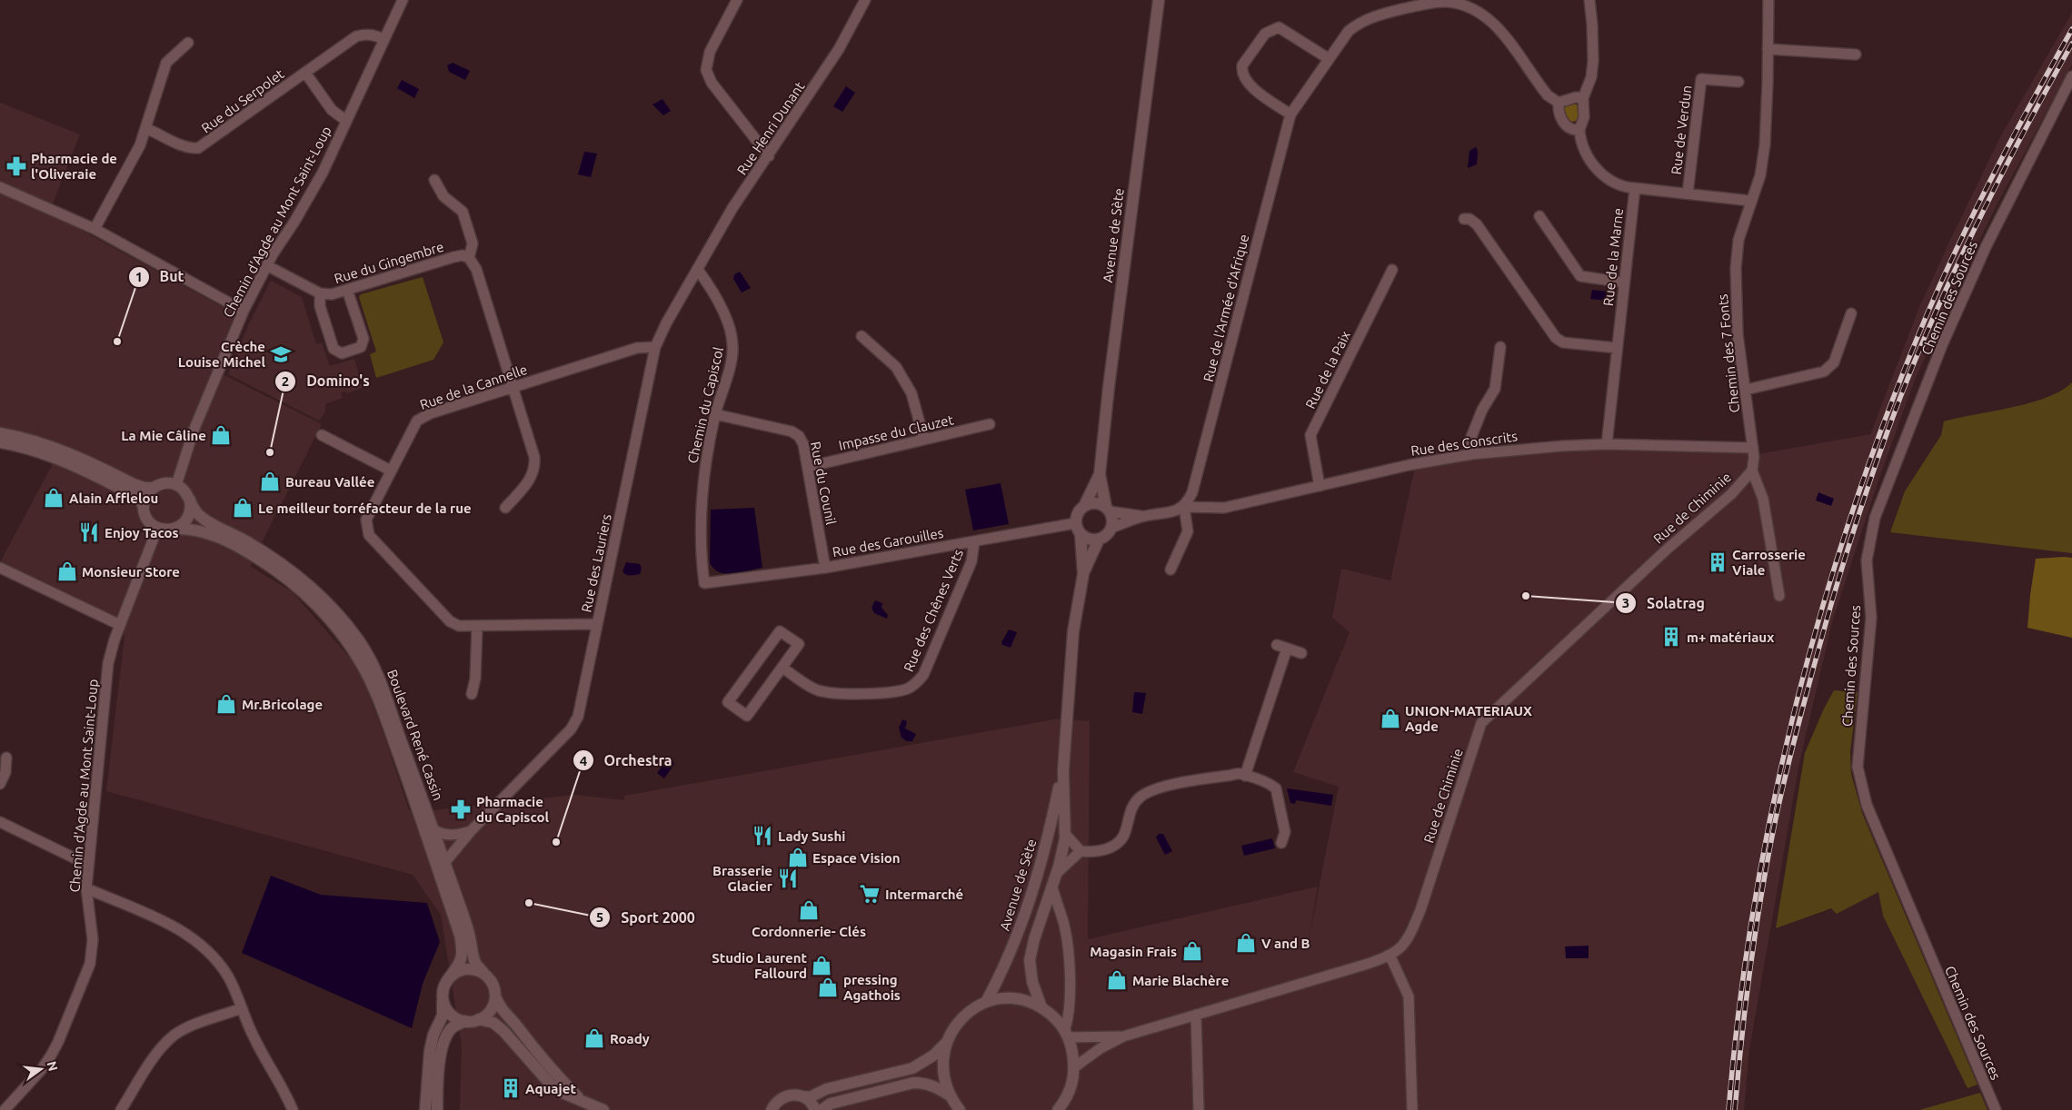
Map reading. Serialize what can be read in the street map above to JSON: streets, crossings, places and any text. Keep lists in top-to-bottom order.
{
  "streets": {
    "street": [
      "Rue du Serpolet",
      "Rue Henri Dunant",
      "Rue de Verdun",
      "Chemin d'Agde au Mont Saint-Loup",
      "Avenue de Sète",
      "Rue de la Marne",
      "Rue du Gingembre",
      "Chemin des Sources",
      "Rue de l'Armée d'Afrique",
      "Chemin des 7 Fonts",
      "Rue de la Paix",
      "Rue de la Cannelle",
      "Chemin du Capiscol",
      "Impasse du Clauzet",
      "Rue des Conscrits",
      "Rue du Counil",
      "Rue de Chiminie",
      "Rue des Garouilles",
      "Rue des Lauriers",
      "Rue des Chênes Verts",
      "Boulevard René Cassin"
    ]
  },
  "crossings": [
    ["Rue du Serpolet", "Chemin d'Agde au Mont Saint-Loup"],
    ["Rue Henri Dunant", "Chemin du Capiscol"],
    ["Rue Henri Dunant", "Rue des Lauriers"],
    ["Chemin d'Agde au Mont Saint-Loup", "Rue du Gingembre"],
    ["Chemin d'Agde au Mont Saint-Loup", "Boulevard René Cassin"],
    ["Avenue de Sète", "Rue des Garouilles"],
    ["Rue de la Marne", "Rue des Conscrits"],
    ["Rue de l'Armée d'Afrique", "Rue des Conscrits"],
    ["Chemin des 7 Fonts", "Rue des Conscrits"],
    ["Chemin des 7 Fonts", "Rue de Chiminie"],
    ["Rue de la Paix", "Rue des Conscrits"],
    ["Rue de la Cannelle", "Rue des Lauriers"],
    ["Chemin du Capiscol", "Rue du Counil"],
    ["Chemin du Capiscol", "Rue des Garouilles"],
    ["Chemin du Capiscol", "Rue des Lauriers"],
    ["Impasse du Clauzet", "Rue du Counil"],
    ["Rue du Counil", "Rue des Garouilles"],
    ["Rue des Garouilles", "Rue des Chênes Verts"],
    ["Rue des Lauriers", "Boulevard René Cassin"]
  ],
  "places": {
    "pharmacy": ["Pharmacie de l'Oliveraie", "Pharmacie du Capiscol"],
    "other": [
      "But",
      "Domino's",
      "Solatrag",
      "Orchestra",
      "Sport 2000"
    ],
    "school or university": ["Crèche Louise Michel"],
    "shop": [
      "La Mie Câline",
      "Bureau Vallée",
      "Alain Afflelou",
      "Le meilleur torréfacteur de la rue",
      "Monsieur Store",
      "Mr.Bricolage",
      "UNION-MATERIAUX Agde",
      "Espace Vision",
      "Cordonnerie- Clés",
      "V and B",
      "Magasin Frais",
      "Studio Laurent Fallourd",
      "Marie Blachère",
      "pressing Agathois",
      "Roady"
    ],
    "restaurant": ["Enjoy Tacos", "Lady Sushi", "Brasserie Glacier"],
    "building": ["Carrosserie Viale", "m+ matériaux", "Aquajet"],
    "supermarket": ["Intermarché"]
  },
  "north": "right"
}
